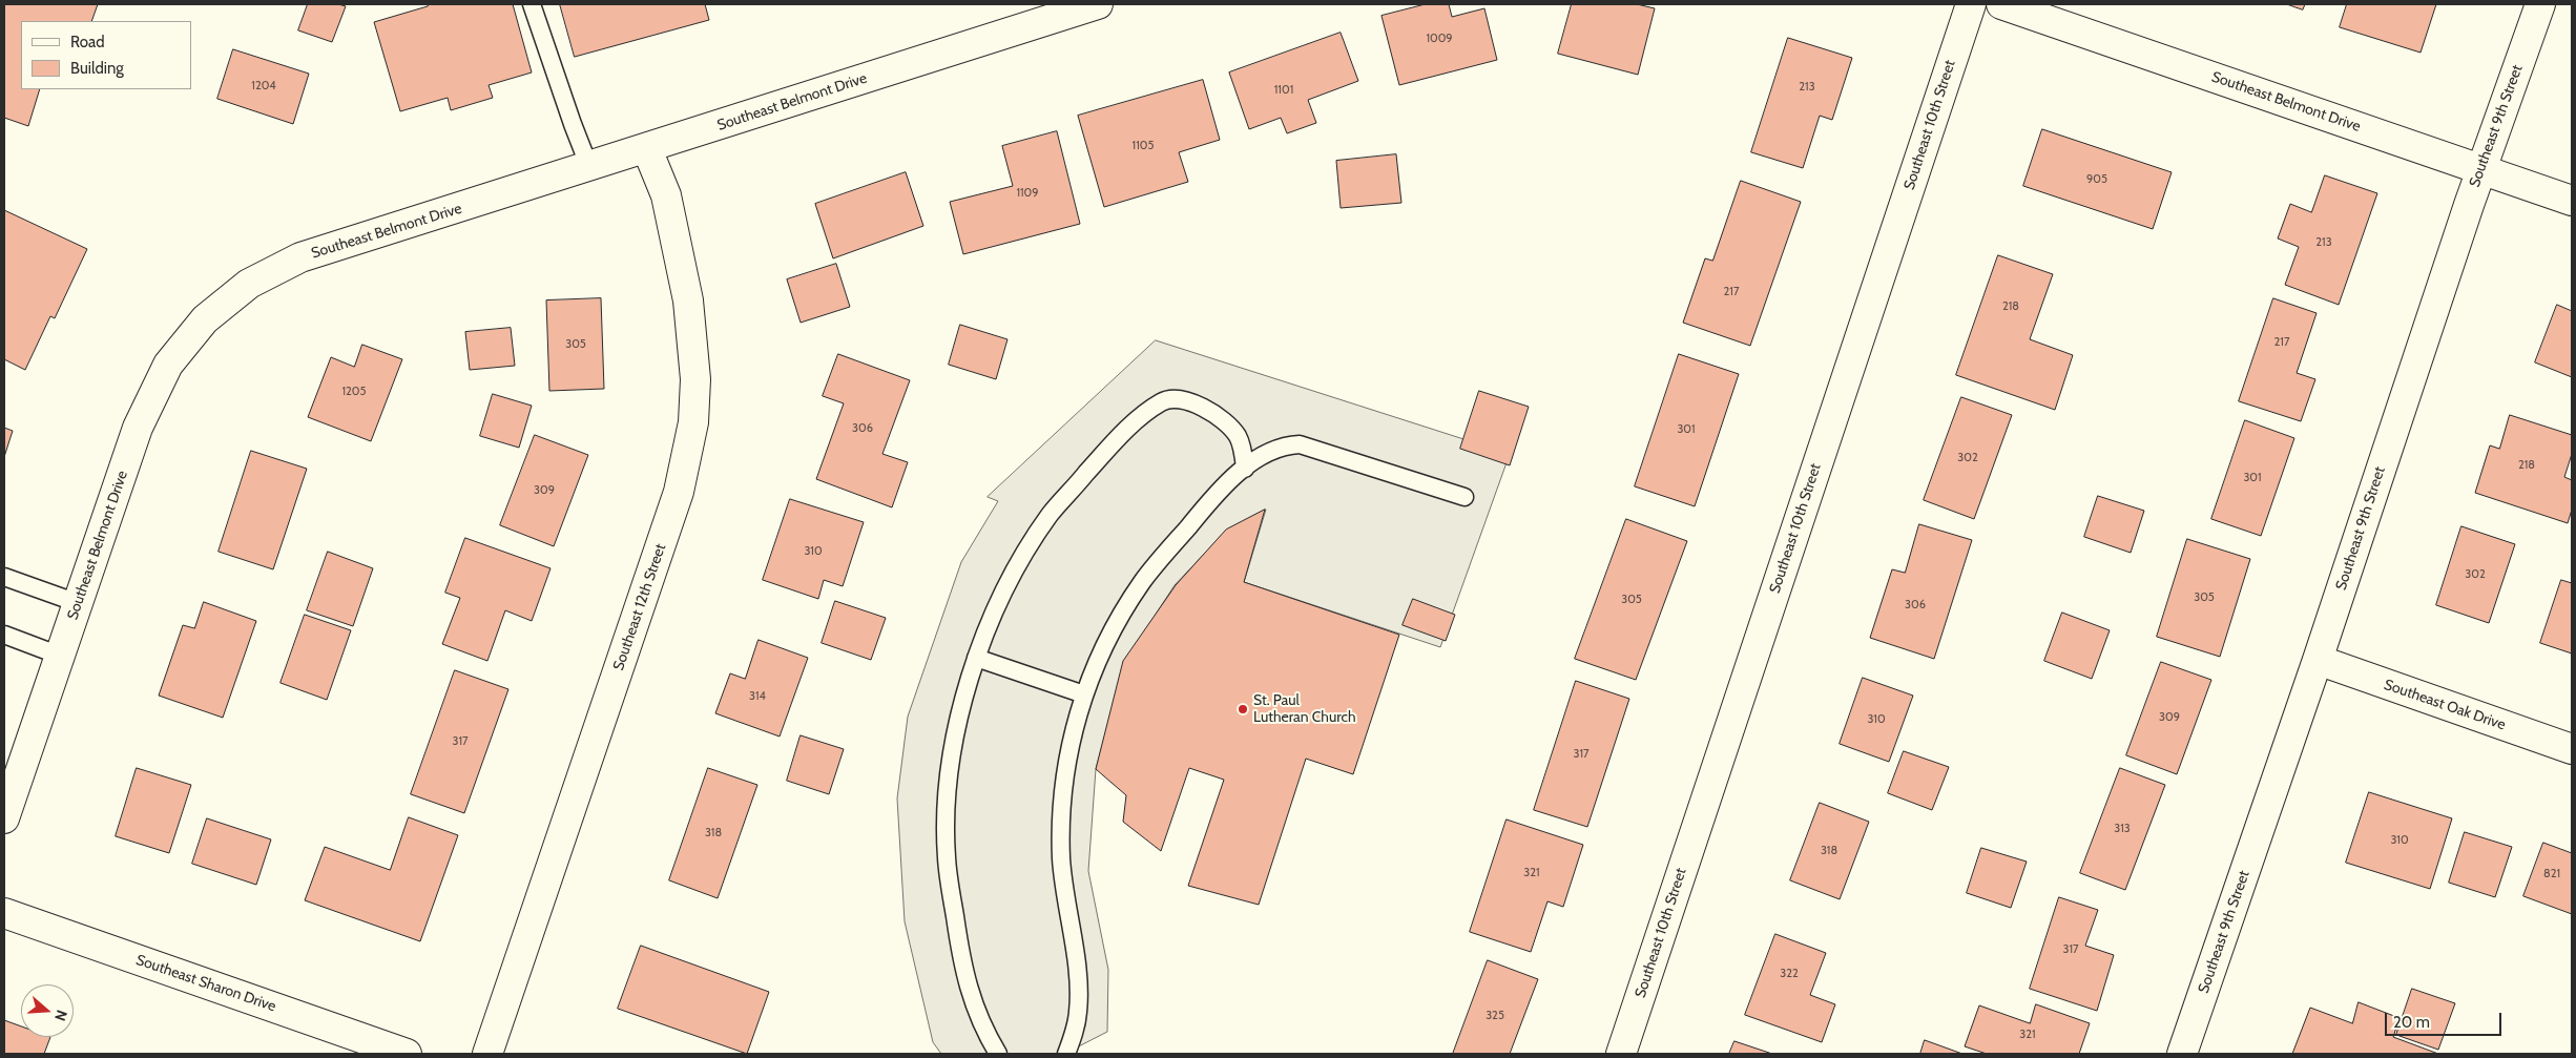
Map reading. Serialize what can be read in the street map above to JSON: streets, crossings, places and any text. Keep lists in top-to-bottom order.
{
  "streets": {
    "street": [
      "Southeast Belmont Drive",
      "Southeast 10th Street",
      "Southeast 9th Street",
      "Southeast 12th Street",
      "Southeast Oak Drive",
      "Southeast Sharon Drive"
    ]
  },
  "crossings": [
    ["Southeast Belmont Drive", "Southeast 9th Street"],
    ["Southeast Belmont Drive", "Southeast 12th Street"],
    ["Southeast 9th Street", "Southeast Oak Drive"]
  ],
  "places": ["St. Paul Lutheran Church"],
  "house_numbers": [
    "1009",
    "1204",
    "213",
    "1101",
    "1105",
    "905",
    "1109",
    "213",
    "217",
    "218",
    "217",
    "305",
    "1205",
    "306",
    "301",
    "302",
    "218",
    "301",
    "309",
    "310",
    "302",
    "305",
    "305",
    "306",
    "314",
    "309",
    "310",
    "317",
    "317",
    "313",
    "318",
    "310",
    "318",
    "321",
    "821",
    "317",
    "322",
    "325",
    "321"
  ],
  "legend": ["Road", "Building"],
  "scale_bar": "20 m",
  "north": "right"
}
